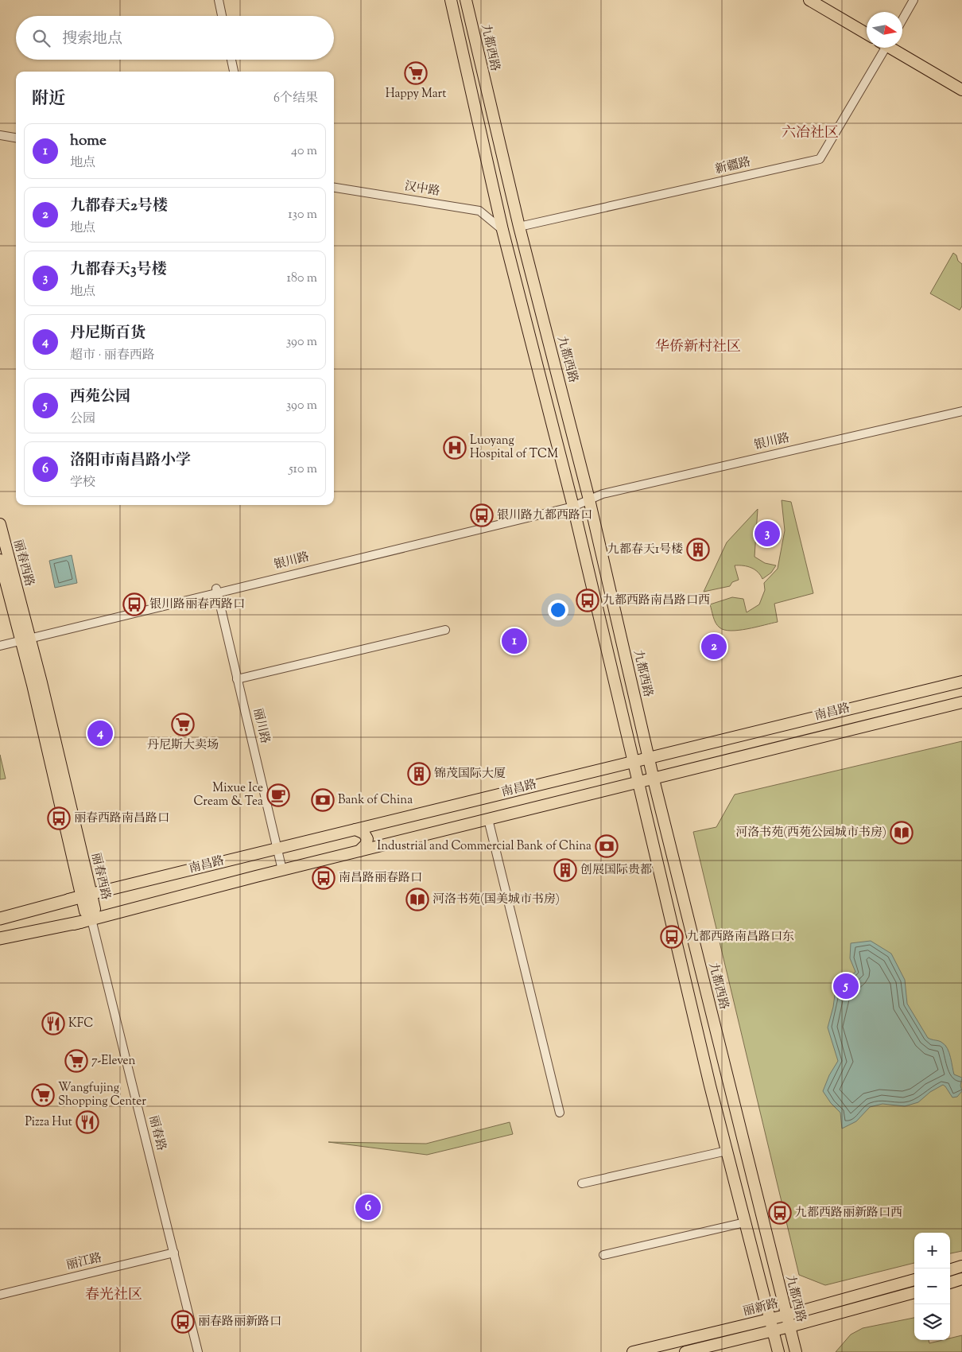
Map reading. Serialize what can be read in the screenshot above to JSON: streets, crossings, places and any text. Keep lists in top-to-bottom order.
{
  "streets": {
    "highway": ["南昌路"],
    "main road": ["九都西路", "丽春西路", "丽新路"],
    "street": [
      "新疆路",
      "汉中路",
      "银川路",
      "丽川路",
      "丽春路",
      "丽江路"
    ]
  },
  "crossings": [
    ["九都西路", "新疆路"],
    ["九都西路", "银川路"],
    ["九都西路", "南昌路"],
    ["九都西路", "丽新路"],
    ["银川路", "丽春西路"],
    ["银川路", "丽川路"],
    ["丽春西路", "南昌路"],
    ["丽春西路", "丽春路"],
    ["南昌路", "丽川路"],
    ["南昌路", "丽春路"],
    ["丽春路", "丽江路"]
  ],
  "districts": ["六冶社区", "华侨新村社区", "春光社区"],
  "places": {
    "supermarket": [
      "Happy Mart",
      "丹尼斯大卖场",
      "7-Eleven",
      "Wangfujing Shopping Center"
    ],
    "hospital": ["Luoyang Hospital of TCM"],
    "bus stop": [
      "银川路九都西路口",
      "九都西路南昌路口西",
      "银川路丽春西路口",
      "丽春西路南昌路口",
      "南昌路丽春路口",
      "九都西路南昌路口东",
      "九都西路丽新路口西",
      "丽春路丽新路口"
    ],
    "building": ["九都春天1号楼", "锦茂国际大厦", "创展国际贵都"],
    "cafe": ["Mixue Ice Cream & Tea"],
    "bank": ["Bank of China", "Industrial and Commercial Bank of China"],
    "library": ["河洛书苑(西苑公园城市书房)", "河洛书苑(国美城市书房)"],
    "restaurant": ["KFC", "Pizza Hut"]
  },
  "north": "right",
  "page": {
    "search": "搜索地点",
    "heading": ["附近", "6个结果"],
    "list": [
      {
        "mark": "1",
        "name": "home",
        "note": "地点",
        "value": "40 m"
      },
      {
        "mark": "2",
        "name": "九都春天2号楼",
        "note": "地点",
        "value": "130 m"
      },
      {
        "mark": "3",
        "name": "九都春天3号楼",
        "note": "地点",
        "value": "180 m"
      },
      {
        "mark": "4",
        "name": "丹尼斯百货",
        "note": "超市 · 丽春西路",
        "value": "390 m"
      },
      {
        "mark": "5",
        "name": "西苑公园",
        "note": "公园",
        "value": "390 m"
      },
      {
        "mark": "6",
        "name": "洛阳市南昌路小学",
        "note": "学校",
        "value": "510 m"
      }
    ],
    "pins": [
      "3",
      "1",
      "2",
      "4",
      "5",
      "6"
    ],
    "map_buttons": ["+", "−"]
  }
}
